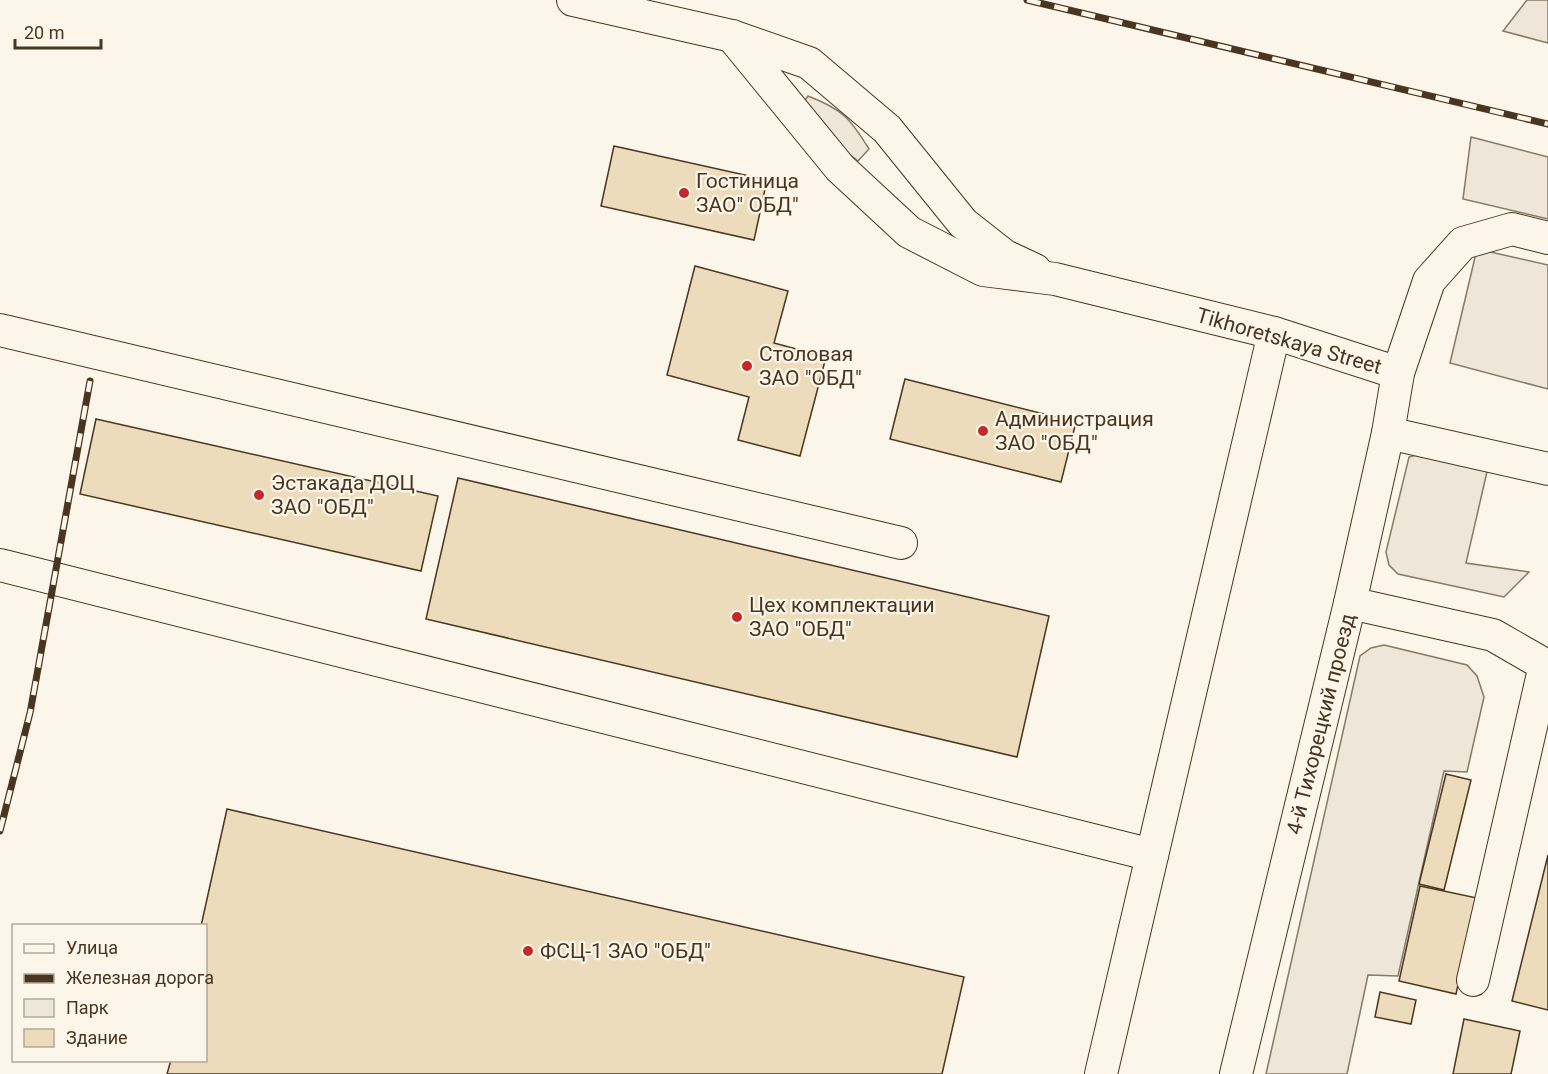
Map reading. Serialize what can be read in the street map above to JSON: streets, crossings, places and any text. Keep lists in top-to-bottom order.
{
  "streets": {
    "street": ["Tikhoretskaya Street", "4-й Тихорецкий проезд"]
  },
  "crossings": [
    ["Tikhoretskaya Street", "4-й Тихорецкий проезд"]
  ],
  "places": [
    "Гостиница ЗАО\" ОБД\"",
    "Столовая ЗАО \"ОБД\"",
    "Администрация ЗАО \"ОБД\"",
    "Эстакада ДОЦ ЗАО \"ОБД\"",
    "Цех комплектации ЗАО \"ОБД\"",
    "ФСЦ-1 ЗАО \"ОБД\""
  ],
  "legend": [
    "Улица",
    "Железная дорога",
    "Парк",
    "Здание"
  ],
  "scale_bar": "20 m"
}
